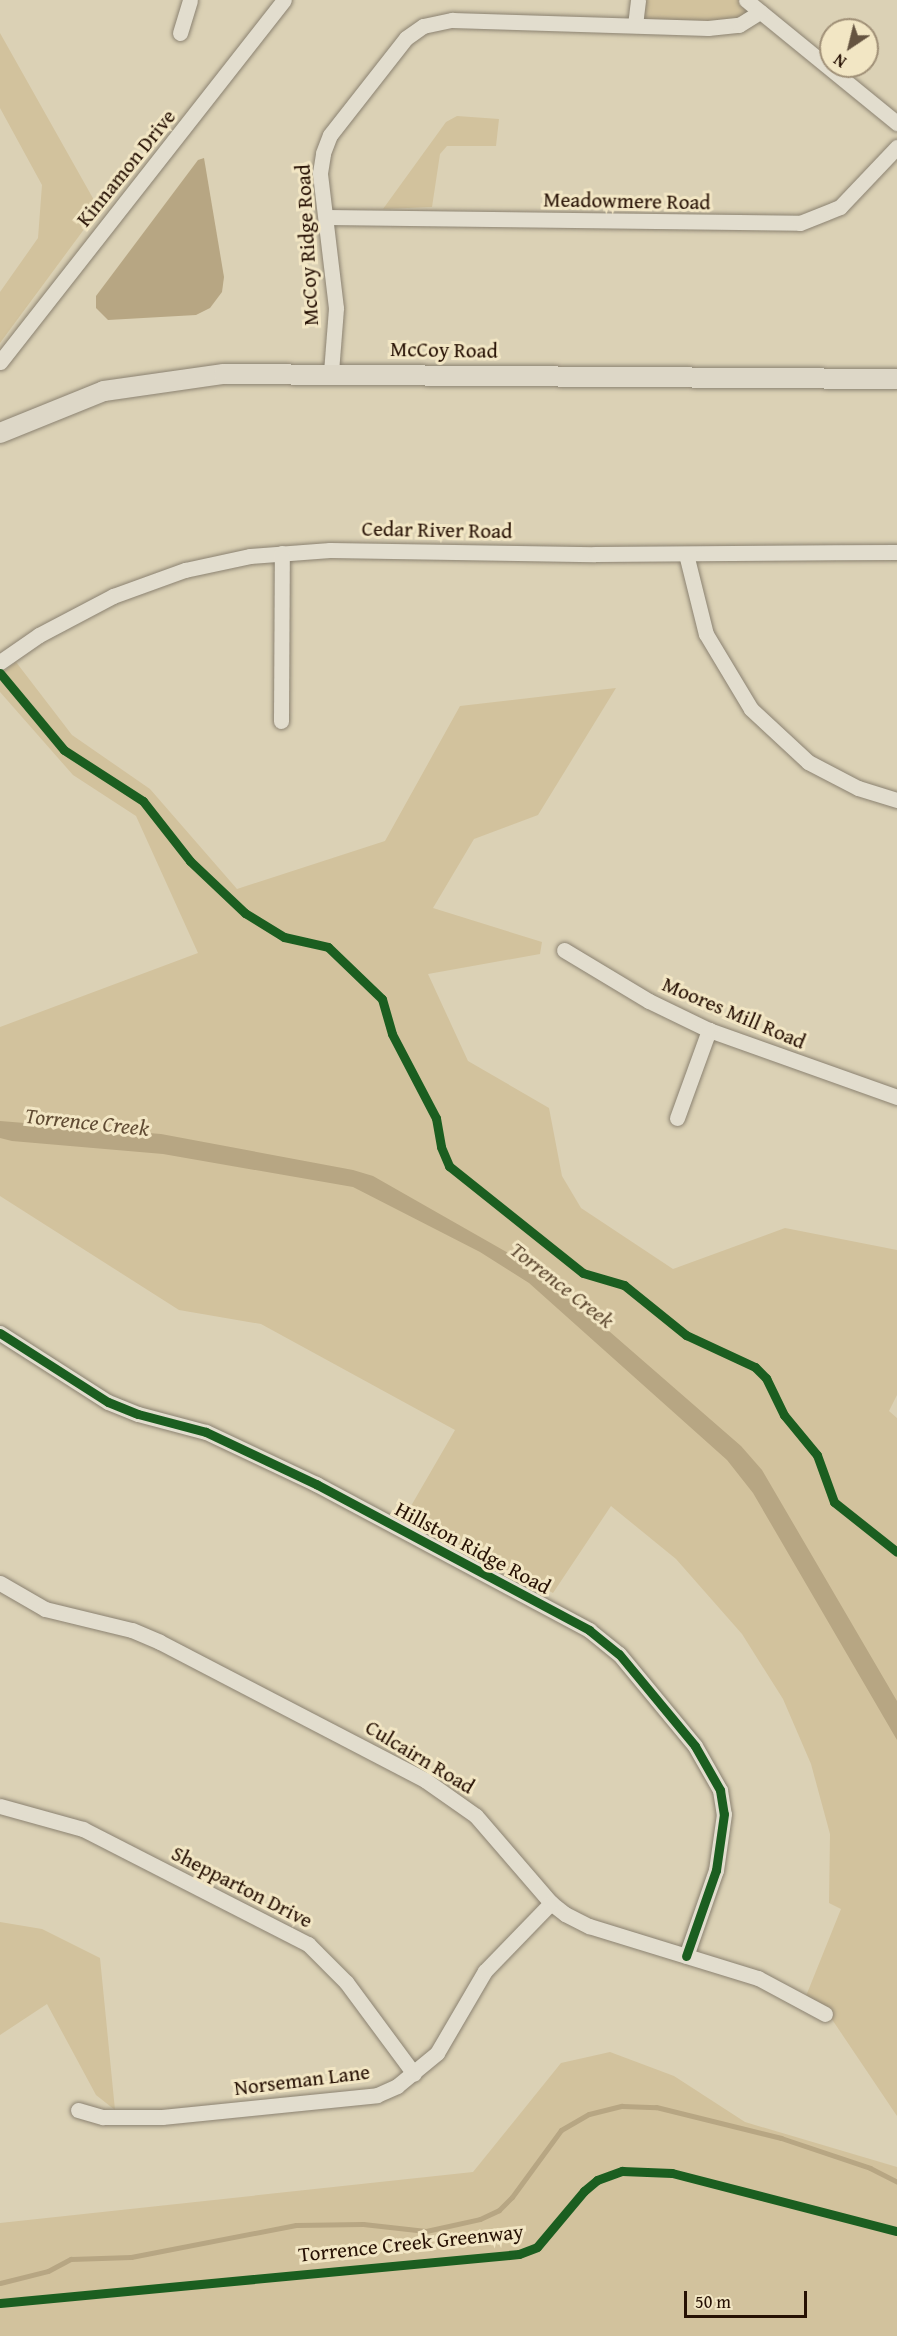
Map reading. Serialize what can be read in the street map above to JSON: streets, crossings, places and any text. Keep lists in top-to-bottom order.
{
  "streets": {
    "main road": ["McCoy Road"],
    "street": [
      "Kinnamon Drive",
      "Meadowmere Road",
      "McCoy Ridge Road",
      "Cedar River Road",
      "Moores Mill Road",
      "Hillston Ridge Road",
      "Culcairn Road",
      "Shepparton Drive",
      "Norseman Lane"
    ],
    "cycle path": ["Torrence Creek Greenway"]
  },
  "crossings": [
    ["Meadowmere Road", "McCoy Ridge Road"],
    ["McCoy Ridge Road", "McCoy Road"],
    ["Hillston Ridge Road", "Culcairn Road"],
    ["Culcairn Road", "Norseman Lane"],
    ["Shepparton Drive", "Norseman Lane"]
  ],
  "water": ["Torrence Creek"],
  "scale_bar": "50 m",
  "north": "bottom left"
}
